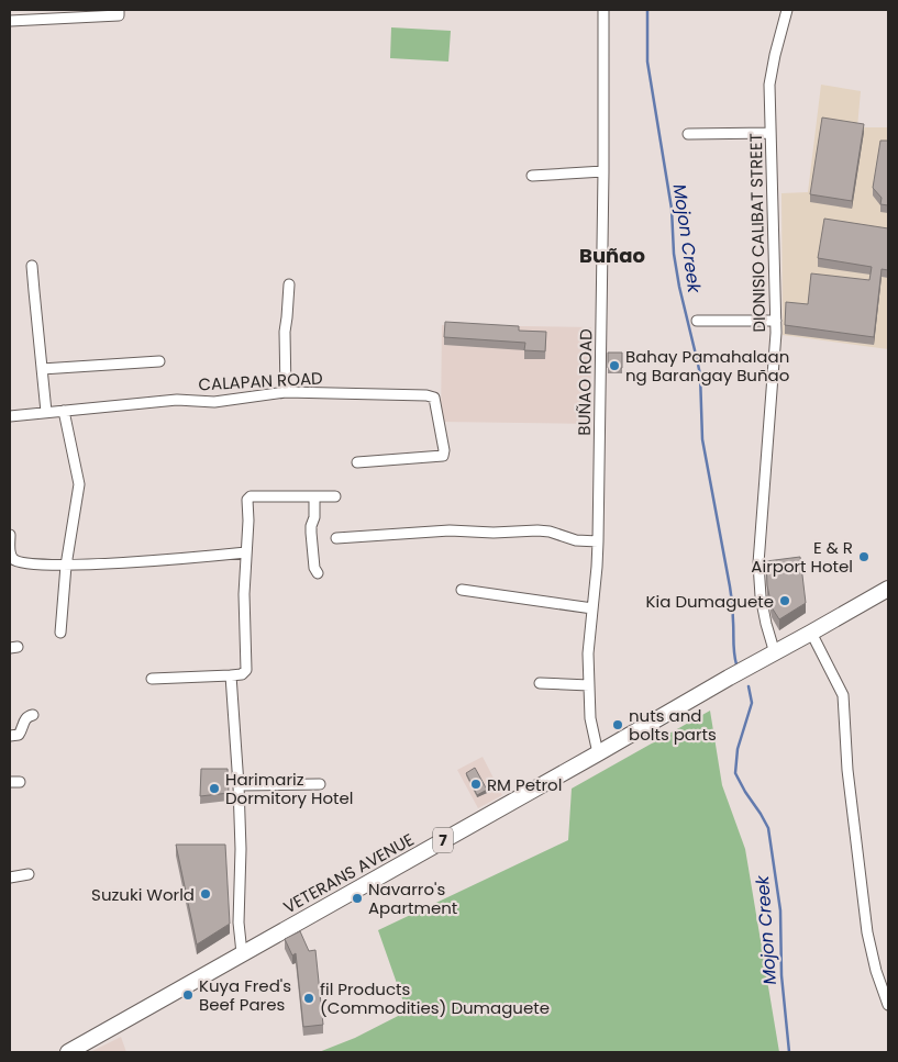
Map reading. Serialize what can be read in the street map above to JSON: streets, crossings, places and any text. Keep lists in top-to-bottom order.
{
  "streets": {
    "highway": ["7", "VETERANS AVENUE"],
    "street": ["DIONISIO CALIBAT STREET", "CALAPAN ROAD", "BUÑAO ROAD"]
  },
  "crossings": [
    ["DIONISIO CALIBAT STREET", "7"],
    ["DIONISIO CALIBAT STREET", "VETERANS AVENUE"],
    ["BUÑAO ROAD", "VETERANS AVENUE"],
    ["7", "VETERANS AVENUE"]
  ],
  "districts": ["Buñao"],
  "water": ["Mojon Creek"],
  "places": [
    "Bahay Pamahalaan ng Barangay Buñao",
    "E & R Airport Hotel",
    "Kia Dumaguete",
    "nuts and bolts parts",
    "RM Petrol",
    "Harimariz Dormitory Hotel",
    "Suzuki World",
    "Navarro's Apartment",
    "Kuya Fred's Beef Pares",
    "fil Products (Commodities) Dumaguete"
  ]
}
